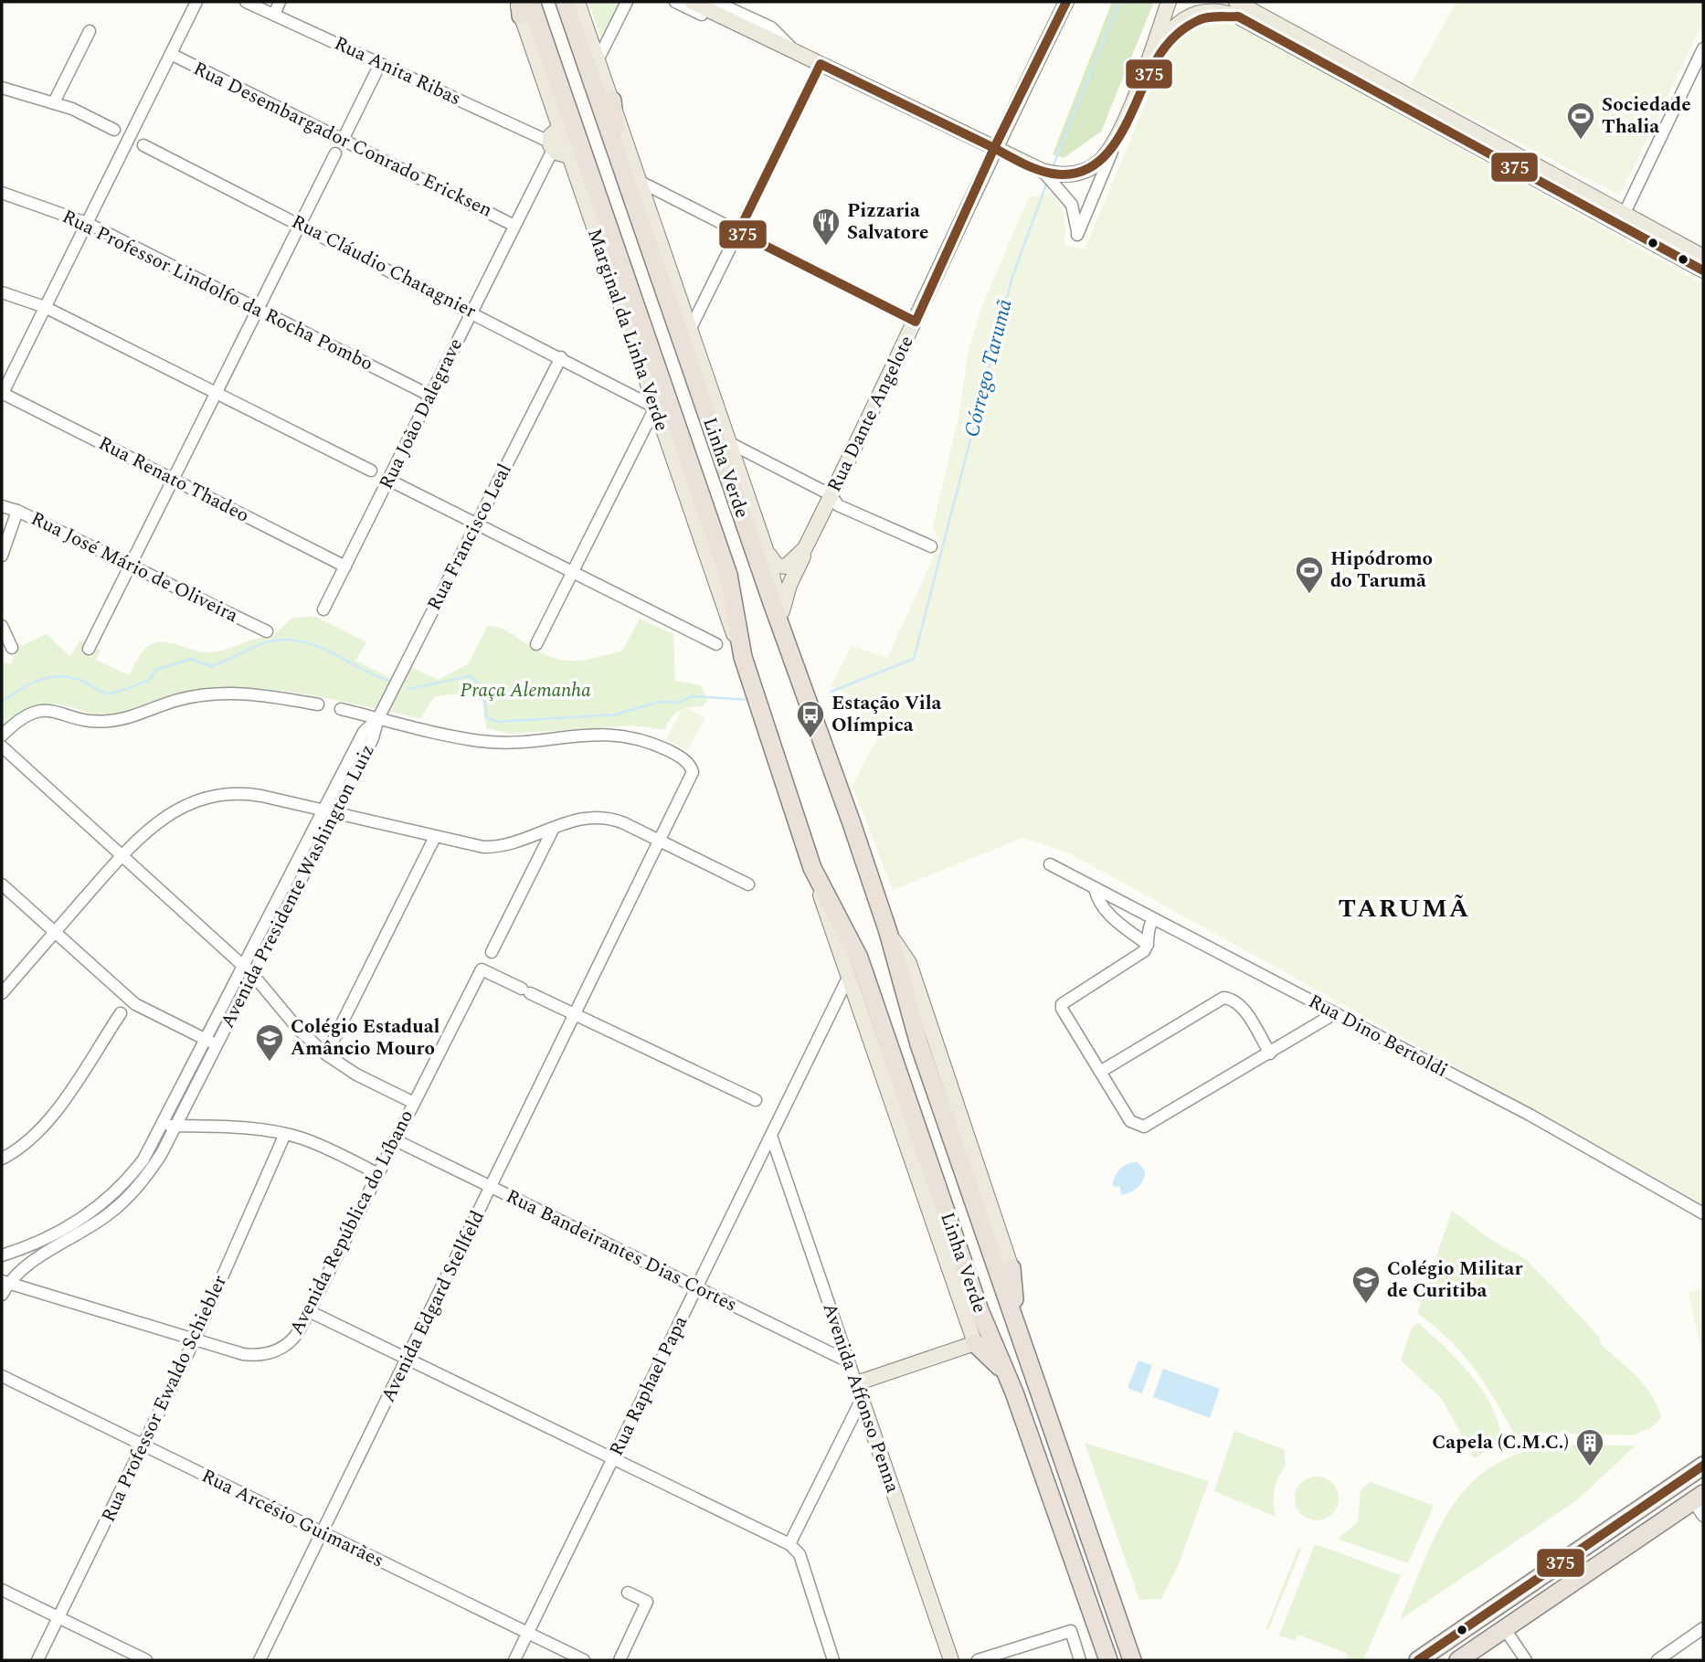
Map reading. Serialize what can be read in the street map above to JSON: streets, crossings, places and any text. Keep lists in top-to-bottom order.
{
  "streets": {
    "highway": ["Linha Verde"],
    "main road": ["Marginal da Linha Verde", "Rua Dante Angelote", "Avenida Affonso Penna"],
    "street": [
      "Rua Anita Ribas",
      "Rua Desembargador Conrado Ericksen",
      "Rua Cláudio Chatagnier",
      "Rua Professor Lindolfo da Rocha Pombo",
      "Rua João Dalegrave",
      "Rua Renato Thadeo",
      "Rua Francisco Leal",
      "Rua José Mário de Oliveira",
      "Avenida Presidente Washington Luiz",
      "Rua Dino Bertoldi",
      "Avenida República do Líbano",
      "Rua Bandeirantes Dias Cortes",
      "Avenida Edgard Stellfeld",
      "Rua Raphael Papa",
      "Rua Professor Ewaldo Schiebler",
      "Rua Arcésio Guimarães"
    ]
  },
  "crossings": [
    ["Rua Anita Ribas", "Rua João Dalegrave"],
    ["Rua Desembargador Conrado Ericksen", "Rua João Dalegrave"],
    ["Rua Cláudio Chatagnier", "Marginal da Linha Verde"],
    ["Rua Cláudio Chatagnier", "Rua João Dalegrave"],
    ["Rua Cláudio Chatagnier", "Rua Francisco Leal"],
    ["Rua Professor Lindolfo da Rocha Pombo", "Rua João Dalegrave"],
    ["Marginal da Linha Verde", "Linha Verde"],
    ["Rua João Dalegrave", "Rua Renato Thadeo"],
    ["Linha Verde", "Rua Raphael Papa"],
    ["Rua Francisco Leal", "Avenida Presidente Washington Luiz"],
    ["Rua Francisco Leal", "Avenida Edgard Stellfeld"],
    ["Avenida Presidente Washington Luiz", "Avenida República do Líbano"],
    ["Avenida Presidente Washington Luiz", "Avenida Edgard Stellfeld"],
    ["Avenida República do Líbano", "Rua Bandeirantes Dias Cortes"],
    ["Avenida República do Líbano", "Avenida Edgard Stellfeld"],
    ["Avenida República do Líbano", "Rua Professor Ewaldo Schiebler"],
    ["Rua Bandeirantes Dias Cortes", "Avenida Edgard Stellfeld"],
    ["Rua Bandeirantes Dias Cortes", "Rua Raphael Papa"],
    ["Rua Bandeirantes Dias Cortes", "Avenida Affonso Penna"],
    ["Avenida Edgard Stellfeld", "Rua Arcésio Guimarães"],
    ["Rua Raphael Papa", "Avenida Affonso Penna"],
    ["Rua Raphael Papa", "Rua Arcésio Guimarães"],
    ["Rua Professor Ewaldo Schiebler", "Rua Arcésio Guimarães"]
  ],
  "districts": ["TARUMÃ"],
  "water": ["Córrego Tarumã"],
  "parks": ["Praça Alemanha"],
  "places": {
    "sports": ["Sociedade Thalia", "Hipódromo do Tarumã"],
    "restaurant": ["Pizzaria Salvatore"],
    "bus stop": ["Estação Vila Olímpica"],
    "school or university": ["Colégio Estadual Amâncio Mouro", "Colégio Militar de Curitiba"],
    "building": ["Capela (C.M.C.)"]
  },
  "lines": ["transit line 375"]
}
